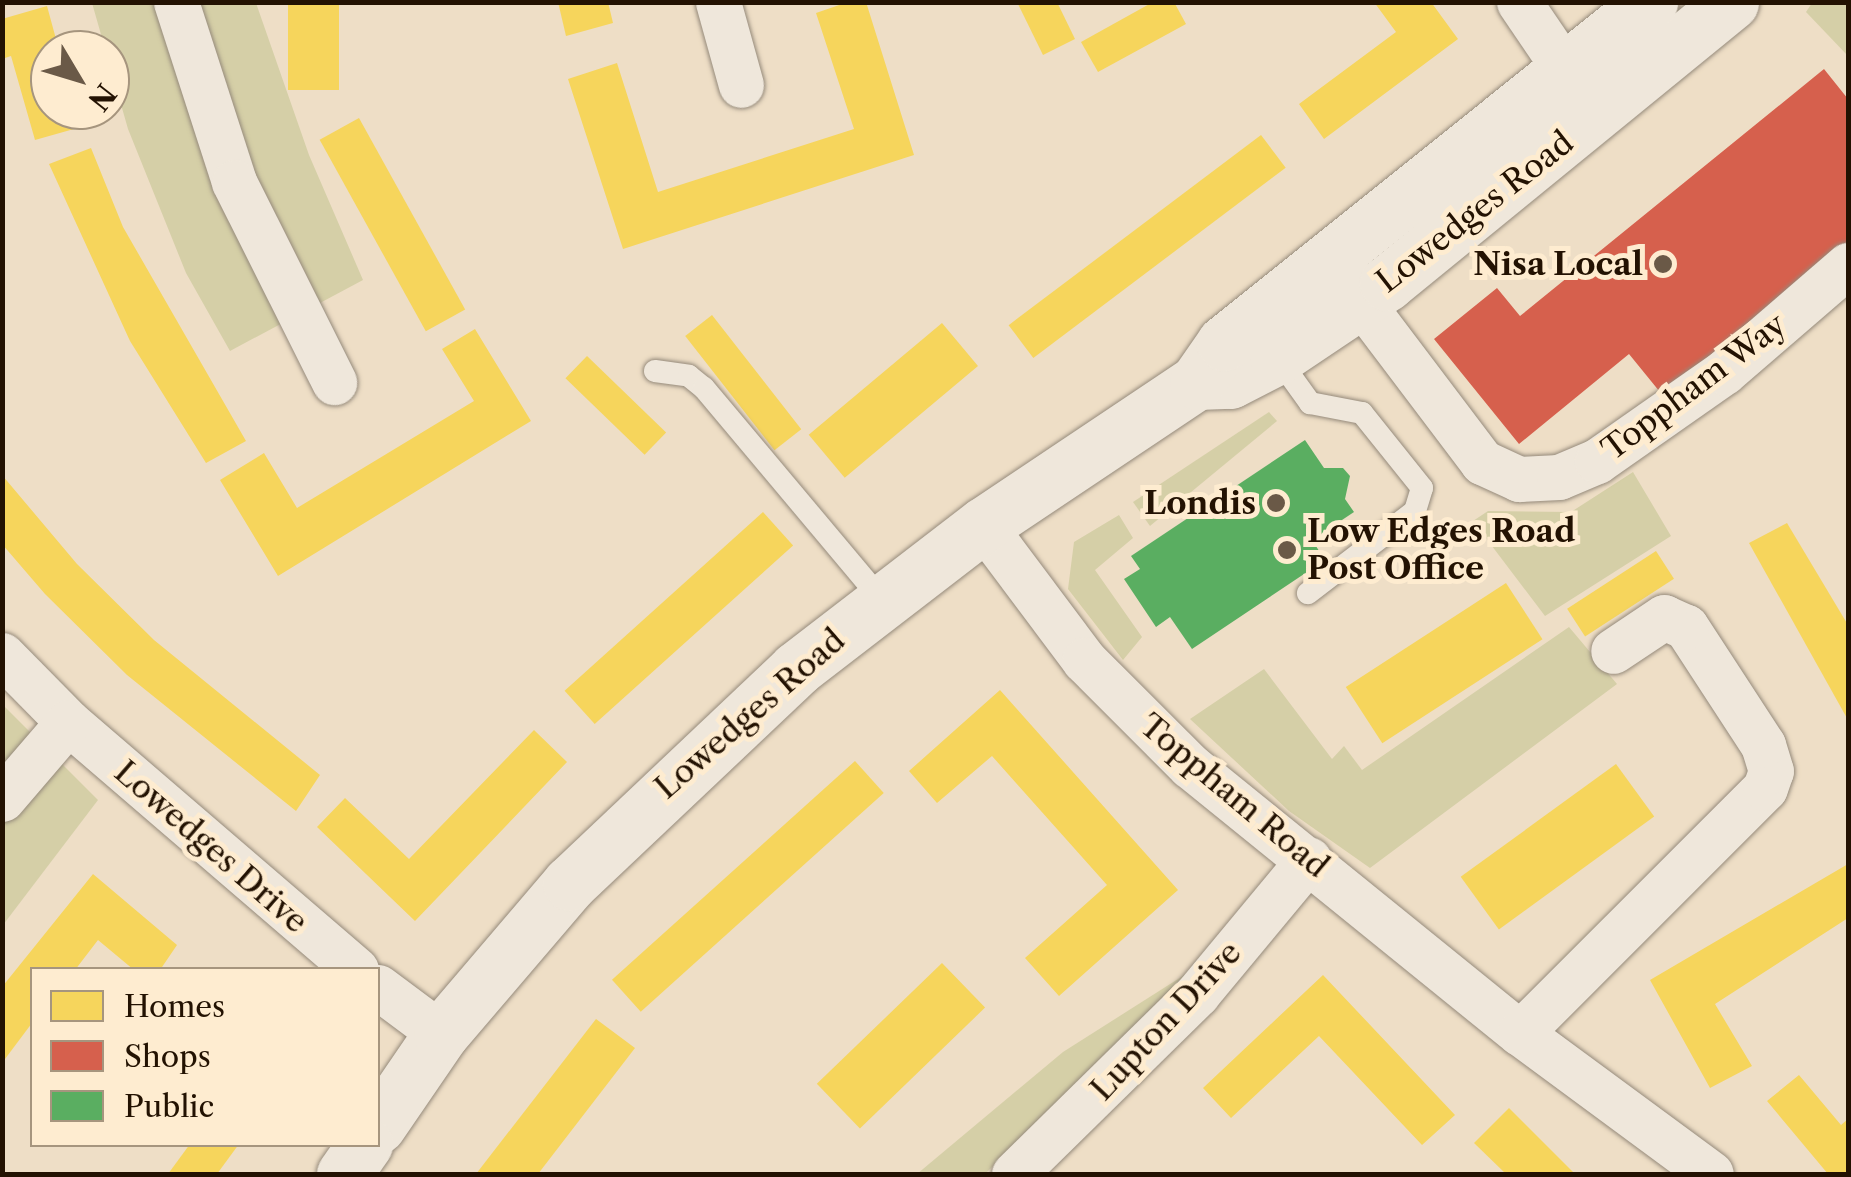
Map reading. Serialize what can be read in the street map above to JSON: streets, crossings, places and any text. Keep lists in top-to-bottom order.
{
  "streets": {
    "street": [
      "Lowedges Road",
      "Toppham Way",
      "Toppham Road",
      "Lowedges Drive",
      "Lupton Drive"
    ]
  },
  "crossings": [
    ["Lowedges Road", "Toppham Way"],
    ["Lowedges Road", "Toppham Road"],
    ["Toppham Road", "Lupton Drive"]
  ],
  "places": ["Nisa Local", "Londis", "Low Edges Road Post Office"],
  "legend": ["Homes", "Shops", "Public"],
  "north": "bottom right"
}
